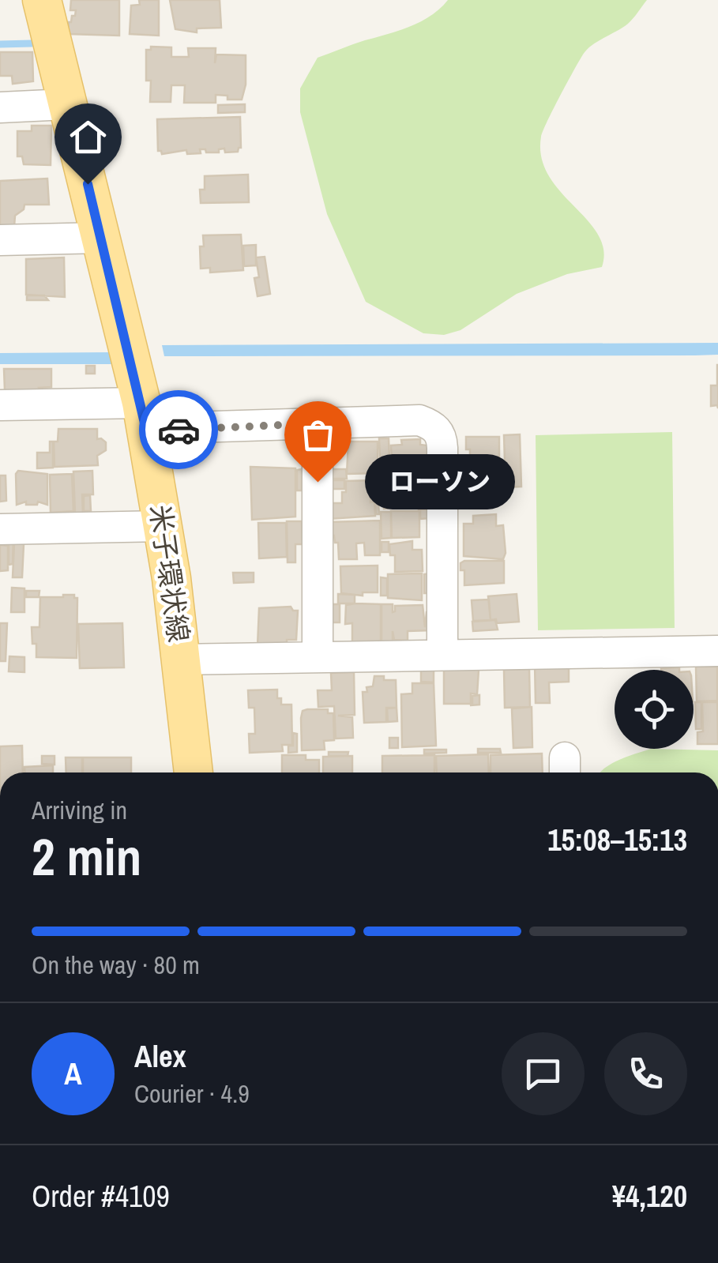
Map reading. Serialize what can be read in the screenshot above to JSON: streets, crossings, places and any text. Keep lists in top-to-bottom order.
{
  "streets": {
    "main road": ["米子環状線"]
  },
  "places": ["ローソン"],
  "page": {
    "bubble": "ローソン",
    "heading": ["2 min", "Arriving in", "15:08–15:13"],
    "panel": [
      "Alex",
      "Courier · 4.9",
      "Order #4109",
      "¥4,120"
    ],
    "bar": "On the way · 80 m",
    "round": "A"
  }
}
